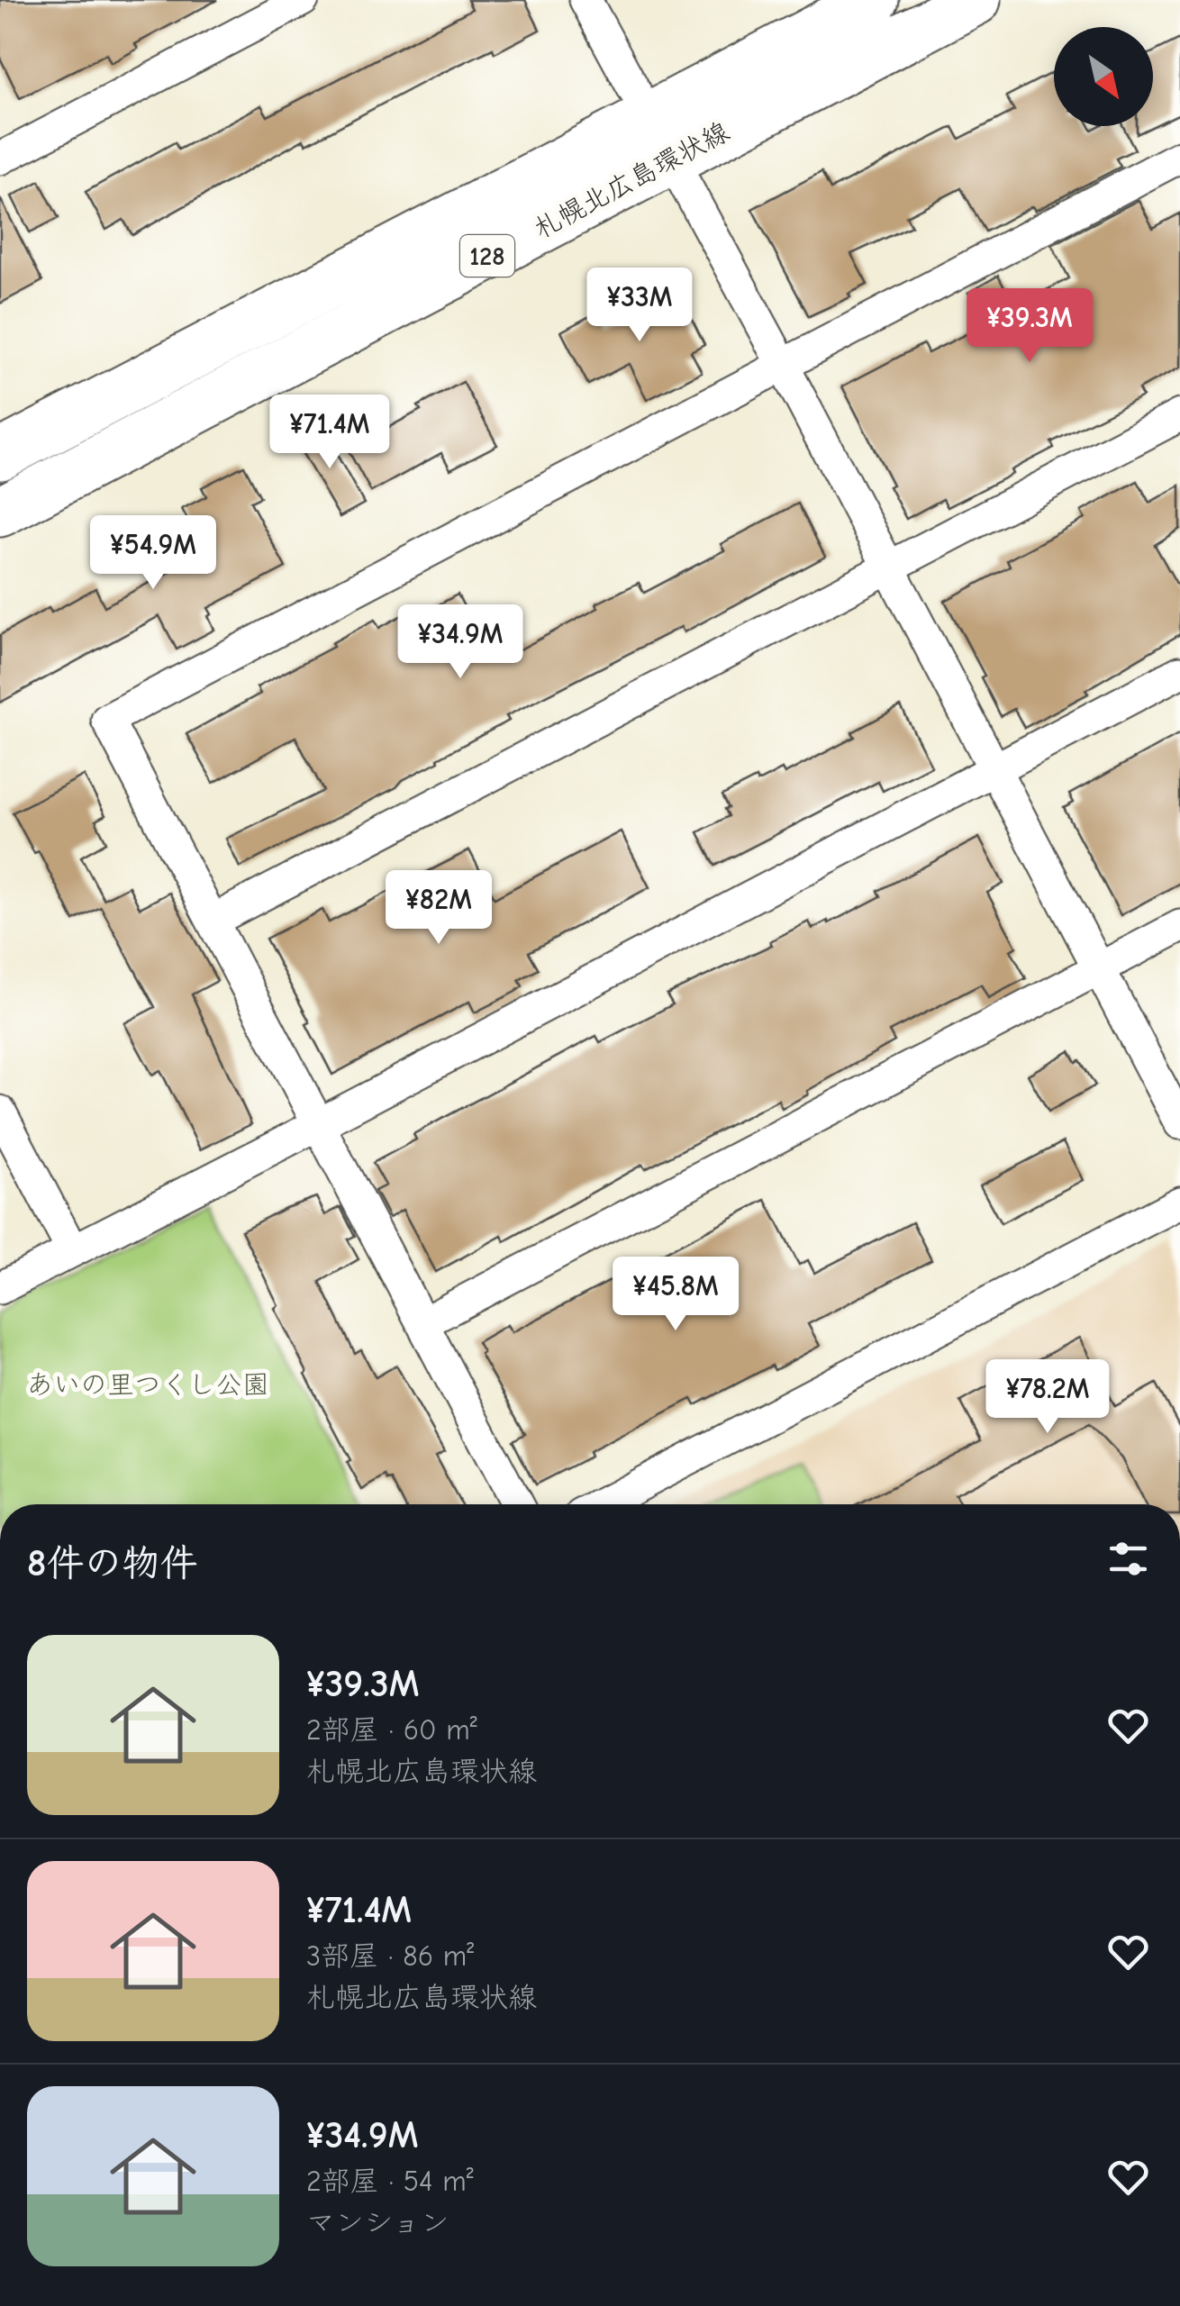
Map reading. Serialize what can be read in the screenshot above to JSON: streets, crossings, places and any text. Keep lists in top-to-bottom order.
{
  "streets": {
    "main road": ["札幌北広島環状線", "128"]
  },
  "parks": ["あいの里つくし公園"],
  "north": "bottom right",
  "page": {
    "price": [
      "¥33M",
      "¥39.3M",
      "¥71.4M",
      "¥54.9M",
      "¥34.9M",
      "¥82M",
      "¥45.8M",
      "¥78.2M"
    ],
    "heading": "8件の物件",
    "list": [
      {
        "name": "¥39.3M",
        "note": "2部屋 · 60 m² · 札幌北広島環状線"
      },
      {
        "name": "¥71.4M",
        "note": "3部屋 · 86 m² · 札幌北広島環状線"
      },
      {
        "name": "¥34.9M",
        "note": "2部屋 · 54 m² · マンション"
      }
    ]
  }
}
